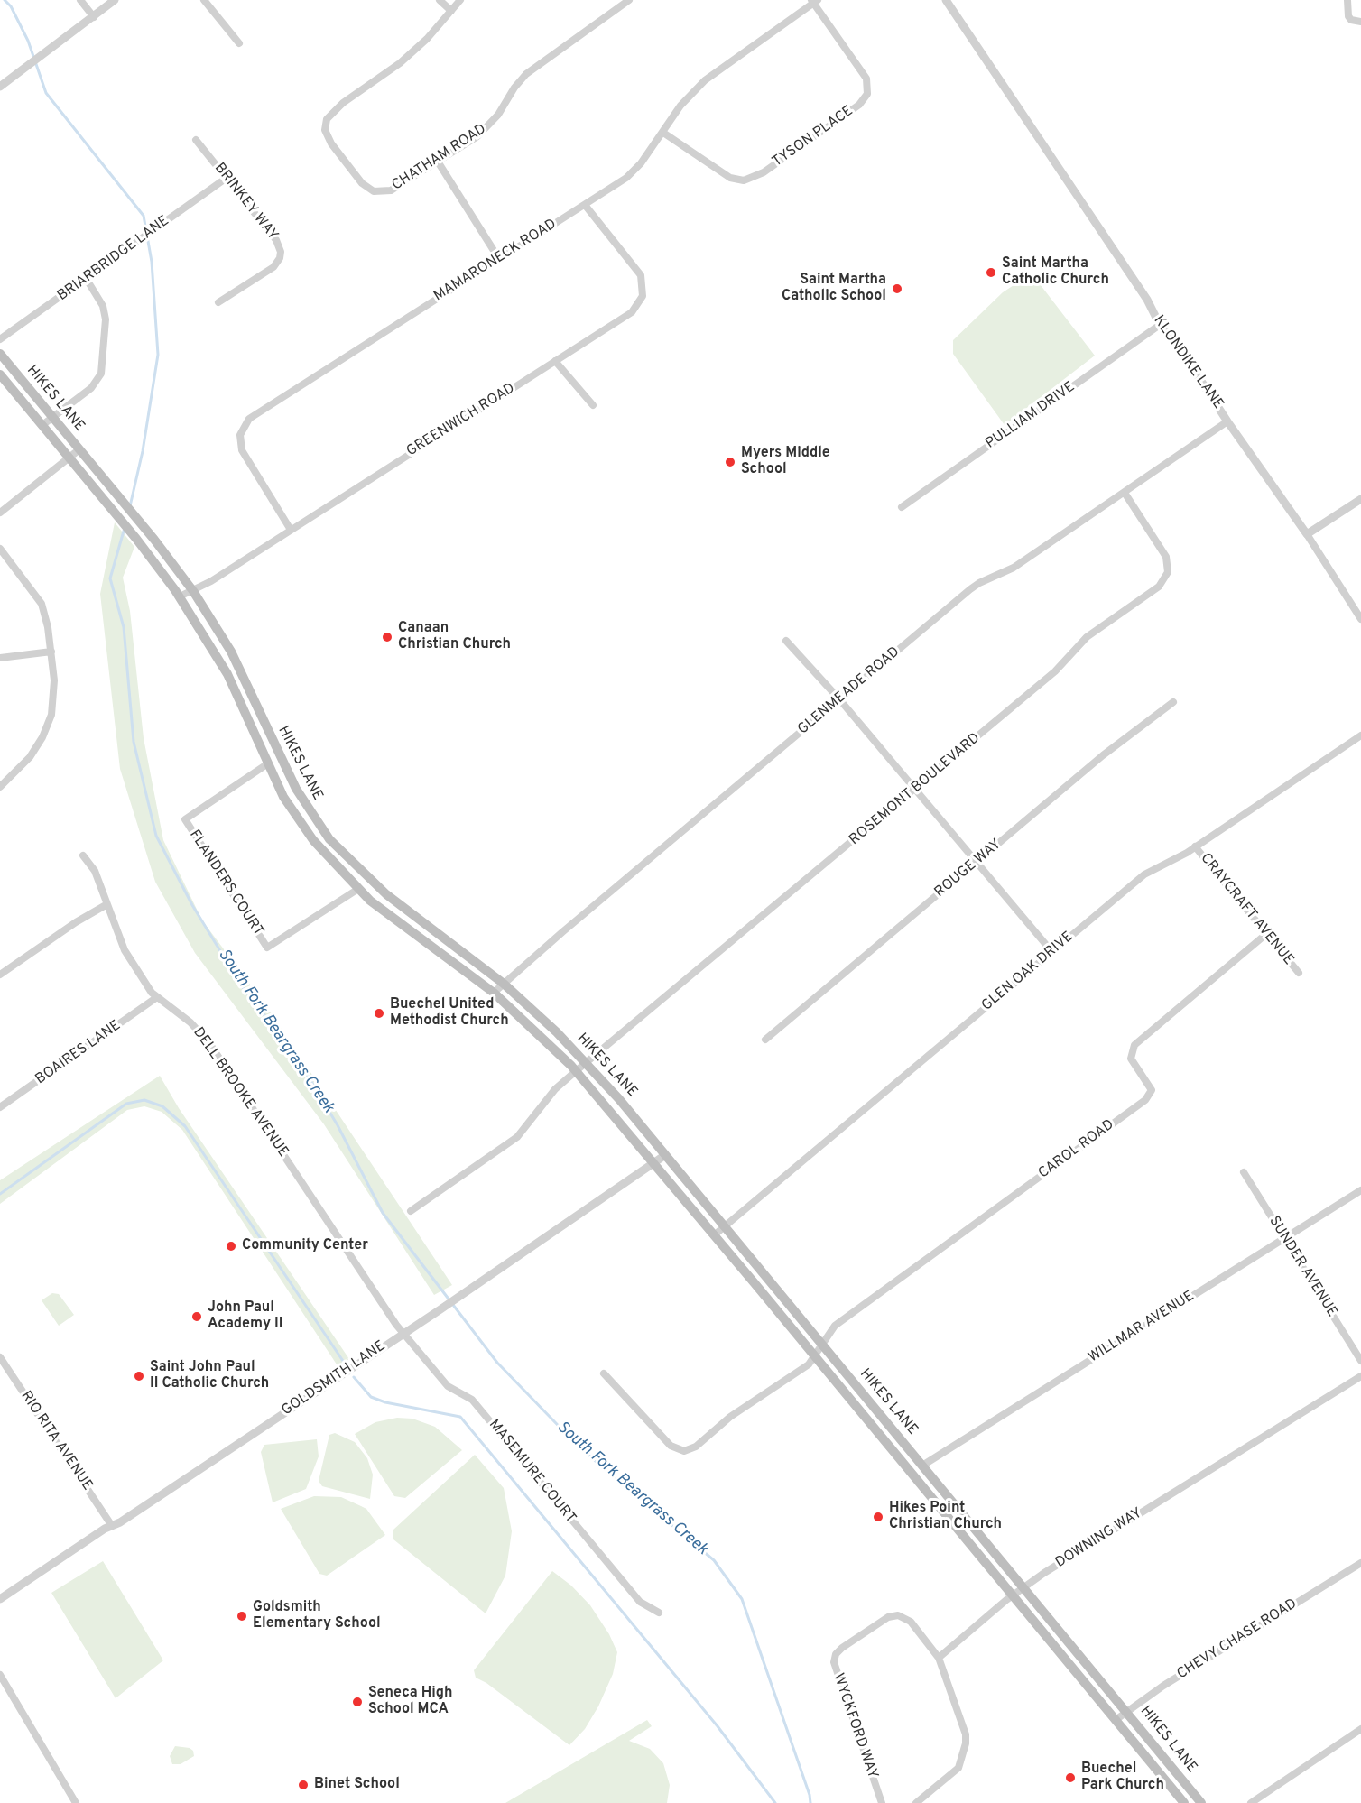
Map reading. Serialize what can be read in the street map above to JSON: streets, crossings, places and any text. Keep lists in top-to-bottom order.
{
  "streets": {
    "main road": ["HIKES LANE"],
    "street": [
      "TYSON PLACE",
      "CHATHAM ROAD",
      "BRINKEY WAY",
      "BRIARBRIDGE LANE",
      "MAMARONECK ROAD",
      "KLONDIKE LANE",
      "PULLIAM DRIVE",
      "GREENWICH ROAD",
      "GLENMEADE ROAD",
      "ROSEMONT BOULEVARD",
      "ROUGE WAY",
      "FLANDERS COURT",
      "CRAYCRAFT AVENUE",
      "GLEN OAK DRIVE",
      "BOAIRES LANE",
      "DELL BROOKE AVENUE",
      "CAROL ROAD",
      "SUNDER AVENUE",
      "WILLMAR AVENUE",
      "GOLDSMITH LANE",
      "RIO RITA AVENUE",
      "MASEMURE COURT",
      "DOWNING WAY",
      "CHEVY CHASE ROAD",
      "WYCKFORD WAY"
    ]
  },
  "crossings": [
    ["TYSON PLACE", "MAMARONECK ROAD"],
    ["BRINKEY WAY", "BRIARBRIDGE LANE"],
    ["MAMARONECK ROAD", "GREENWICH ROAD"],
    ["KLONDIKE LANE", "PULLIAM DRIVE"],
    ["KLONDIKE LANE", "GLENMEADE ROAD"],
    ["HIKES LANE", "GREENWICH ROAD"],
    ["HIKES LANE", "GLENMEADE ROAD"],
    ["HIKES LANE", "ROSEMONT BOULEVARD"],
    ["HIKES LANE", "FLANDERS COURT"],
    ["HIKES LANE", "GLEN OAK DRIVE"],
    ["HIKES LANE", "CAROL ROAD"],
    ["HIKES LANE", "WILLMAR AVENUE"],
    ["HIKES LANE", "GOLDSMITH LANE"],
    ["HIKES LANE", "DOWNING WAY"],
    ["HIKES LANE", "CHEVY CHASE ROAD"],
    ["GLENMEADE ROAD", "ROSEMONT BOULEVARD"],
    ["CRAYCRAFT AVENUE", "GLEN OAK DRIVE"],
    ["CRAYCRAFT AVENUE", "CAROL ROAD"],
    ["BOAIRES LANE", "DELL BROOKE AVENUE"],
    ["DELL BROOKE AVENUE", "GOLDSMITH LANE"],
    ["DELL BROOKE AVENUE", "MASEMURE COURT"],
    ["SUNDER AVENUE", "WILLMAR AVENUE"],
    ["GOLDSMITH LANE", "RIO RITA AVENUE"],
    ["GOLDSMITH LANE", "MASEMURE COURT"],
    ["DOWNING WAY", "WYCKFORD WAY"]
  ],
  "water": ["South Fork Beargrass Creek"],
  "places": [
    "Saint Martha Catholic Church",
    "Saint Martha Catholic School",
    "Myers Middle School",
    "Canaan Christian Church",
    "Buechel United Methodist Church",
    "Community Center",
    "John Paul Academy II",
    "Saint John Paul II Catholic Church",
    "Hikes Point Christian Church",
    "Goldsmith Elementary School",
    "Seneca High School MCA",
    "Buechel Park Church",
    "Binet School"
  ]
}
